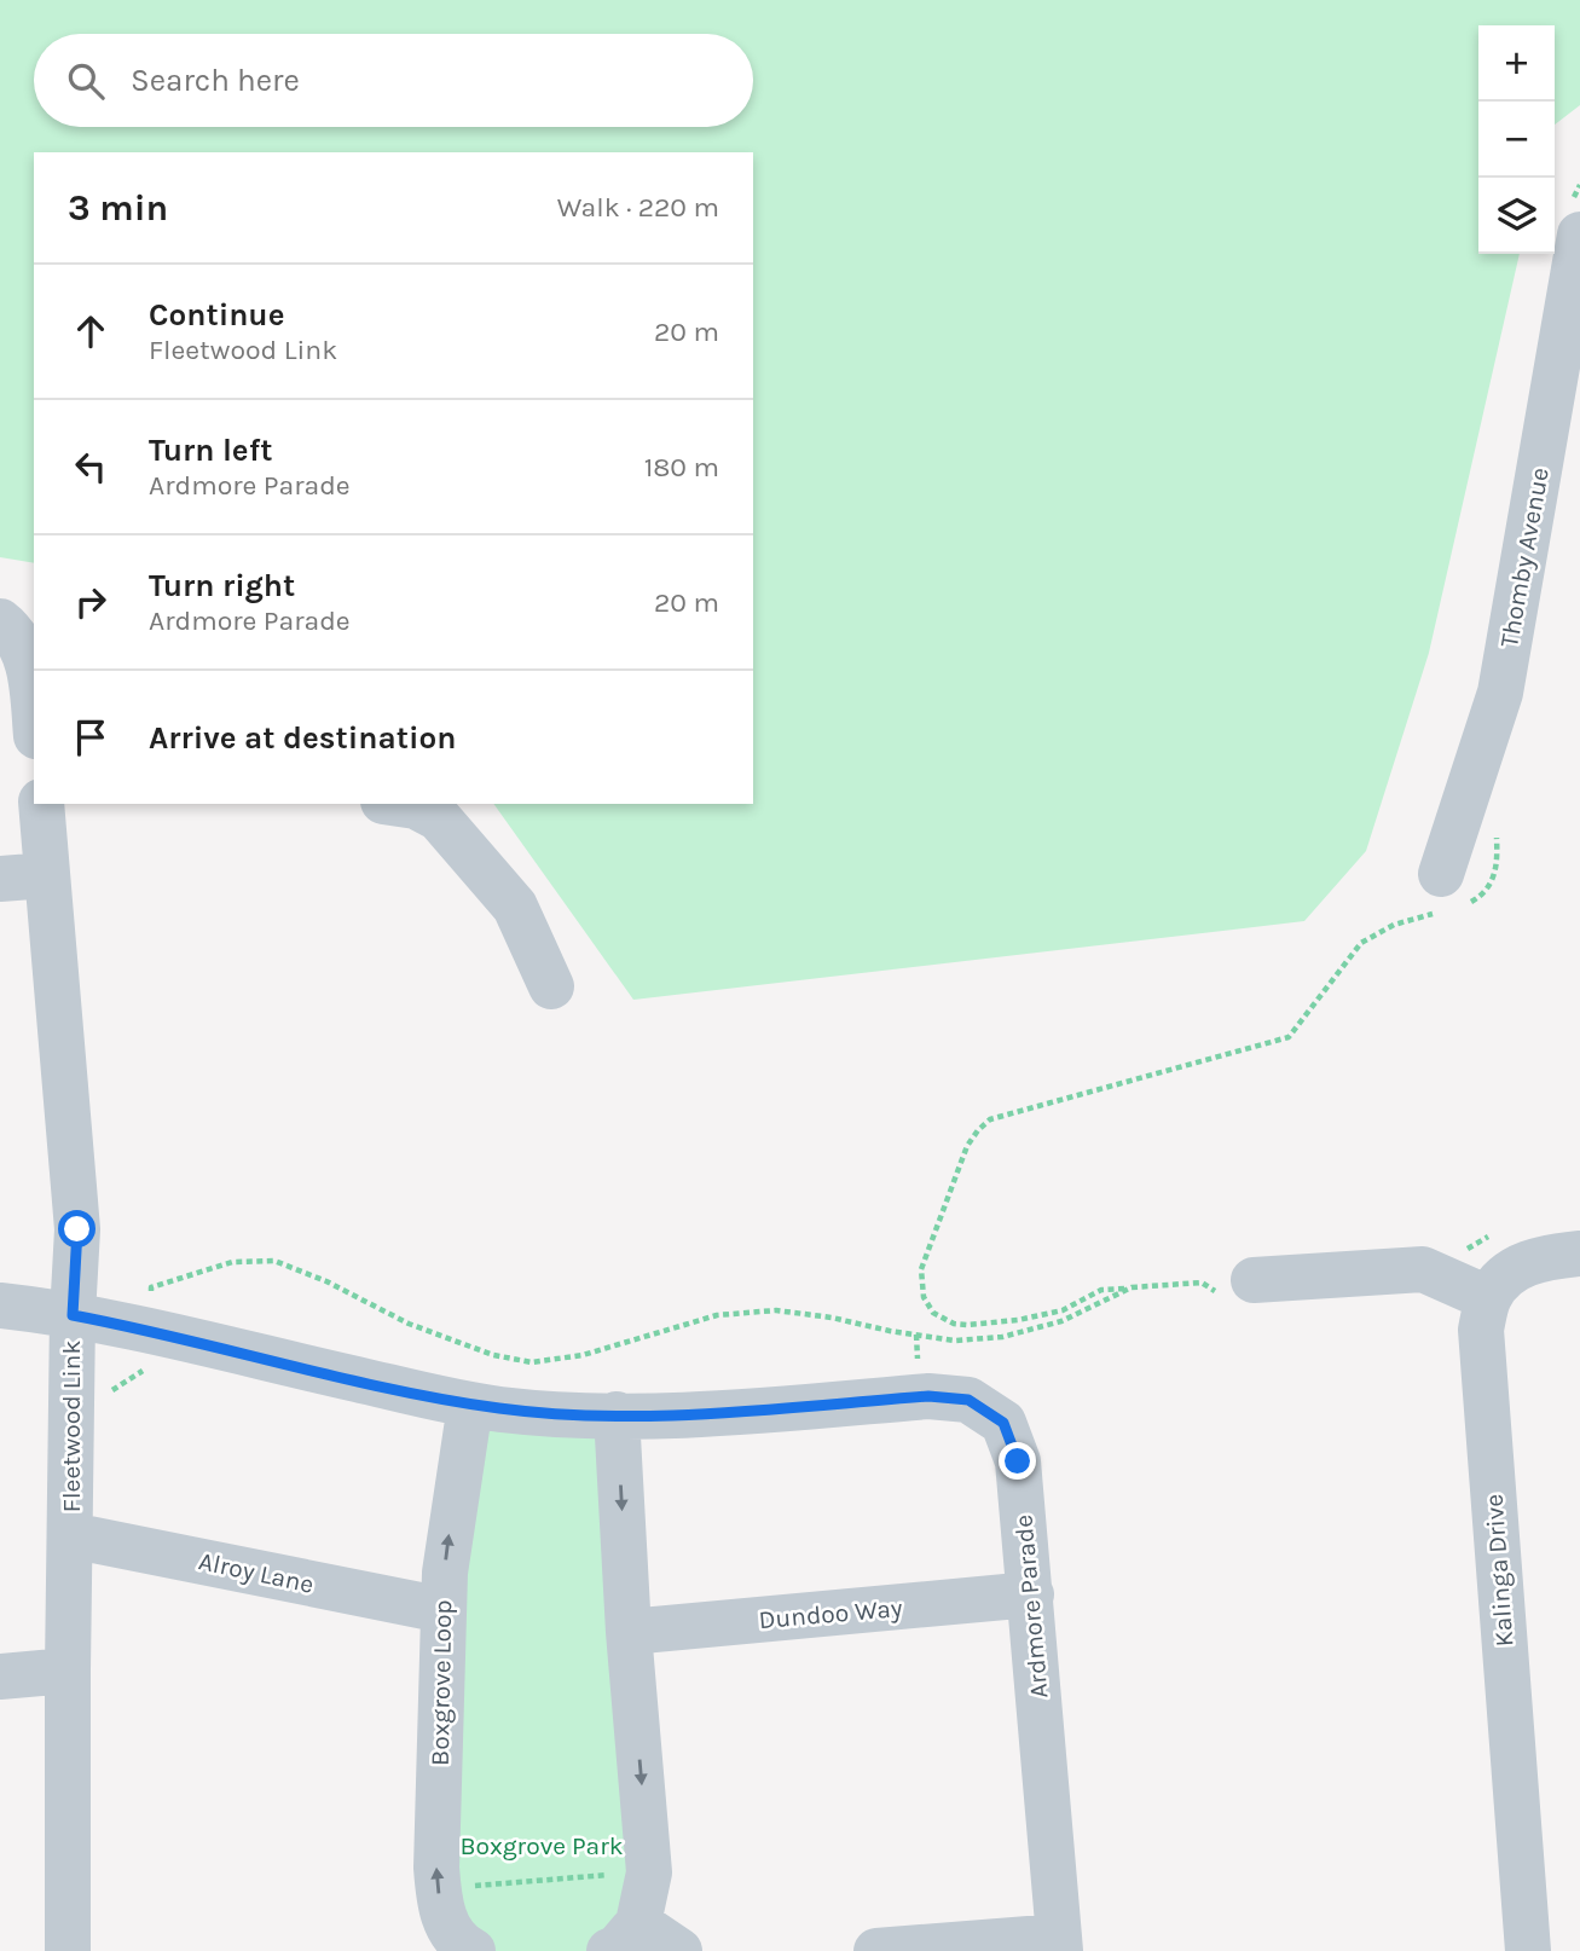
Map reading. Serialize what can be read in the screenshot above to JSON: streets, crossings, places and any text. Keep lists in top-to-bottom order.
{
  "streets": {
    "street": [
      "Thomby Avenue",
      "Fleetwood Link",
      "Kalinga Drive",
      "Alroy Lane",
      "Ardmore Parade",
      "Dundoo Way",
      "Boxgrove Loop"
    ]
  },
  "crossings": [
    ["Fleetwood Link", "Alroy Lane"],
    ["Fleetwood Link", "Ardmore Parade"],
    ["Alroy Lane", "Boxgrove Loop"],
    ["Ardmore Parade", "Dundoo Way"],
    ["Ardmore Parade", "Boxgrove Loop"]
  ],
  "parks": ["Boxgrove Park"],
  "page": {
    "map_buttons": ["+", "−"],
    "search": "Search here",
    "heading": ["3 min", "Walk · 220 m"],
    "list": [
      ["Continue", "Fleetwood Link", "20 m"],
      ["Turn left", "Ardmore Parade", "180 m"],
      ["Turn right", "Ardmore Parade", "20 m"],
      "Arrive at destination"
    ]
  }
}
